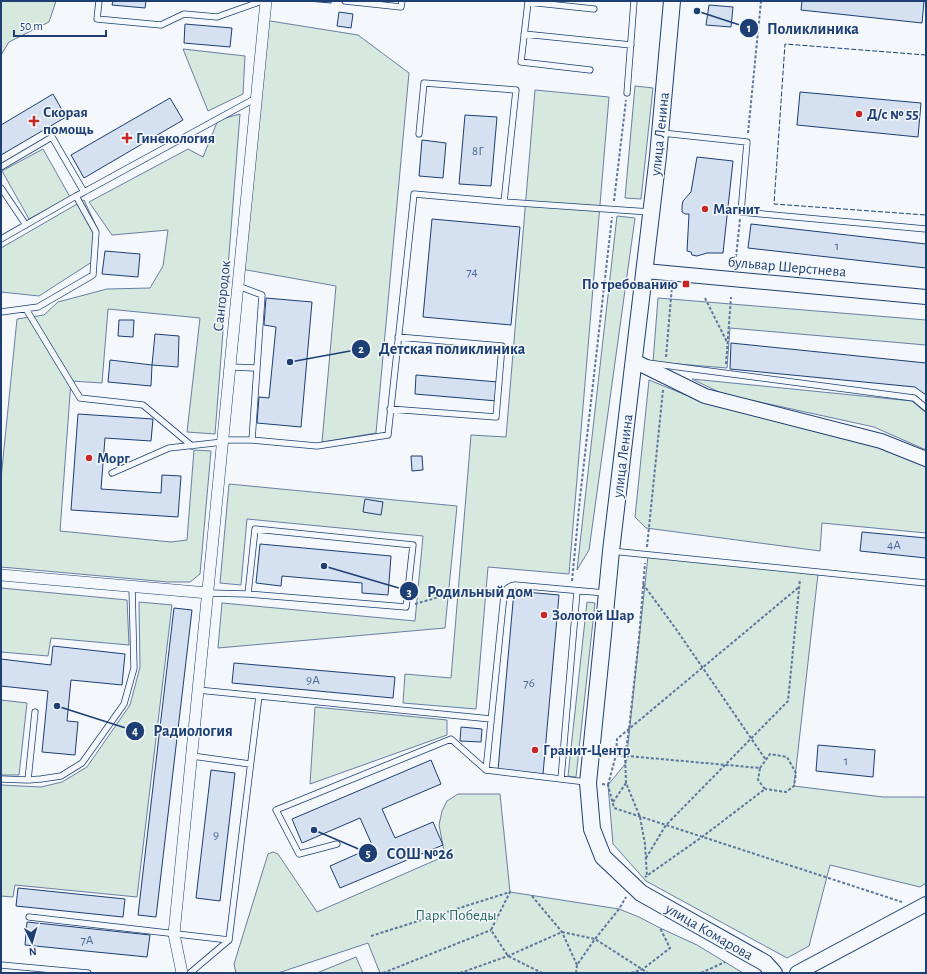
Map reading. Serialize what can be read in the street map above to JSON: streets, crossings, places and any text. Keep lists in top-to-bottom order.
{
  "streets": {
    "main road": ["улица Ленина", "улица Комарова"],
    "street": ["бульвар Шерстнева", "Сангородок"]
  },
  "crossings": [
    ["улица Ленина", "бульвар Шерстнева"],
    ["улица Ленина", "улица Комарова"]
  ],
  "parks": ["Парк Победы"],
  "places": {
    "other": [
      "Поликлиника",
      "Д/с № 55",
      "Магнит",
      "Детская поликлиника",
      "Морг",
      "Родильный дом",
      "Золотой Шар",
      "Радиология",
      "Гранит-Центр",
      "СОШ №26"
    ],
    "health": ["Скорая помощь", "Гинекология"],
    "transit": ["По требованию"]
  },
  "house_numbers": [
    "8Г",
    "1",
    "74",
    "4А",
    "9А",
    "76",
    "1",
    "9",
    "7А"
  ],
  "scale_bar": "50 m",
  "north": "bottom"
}
